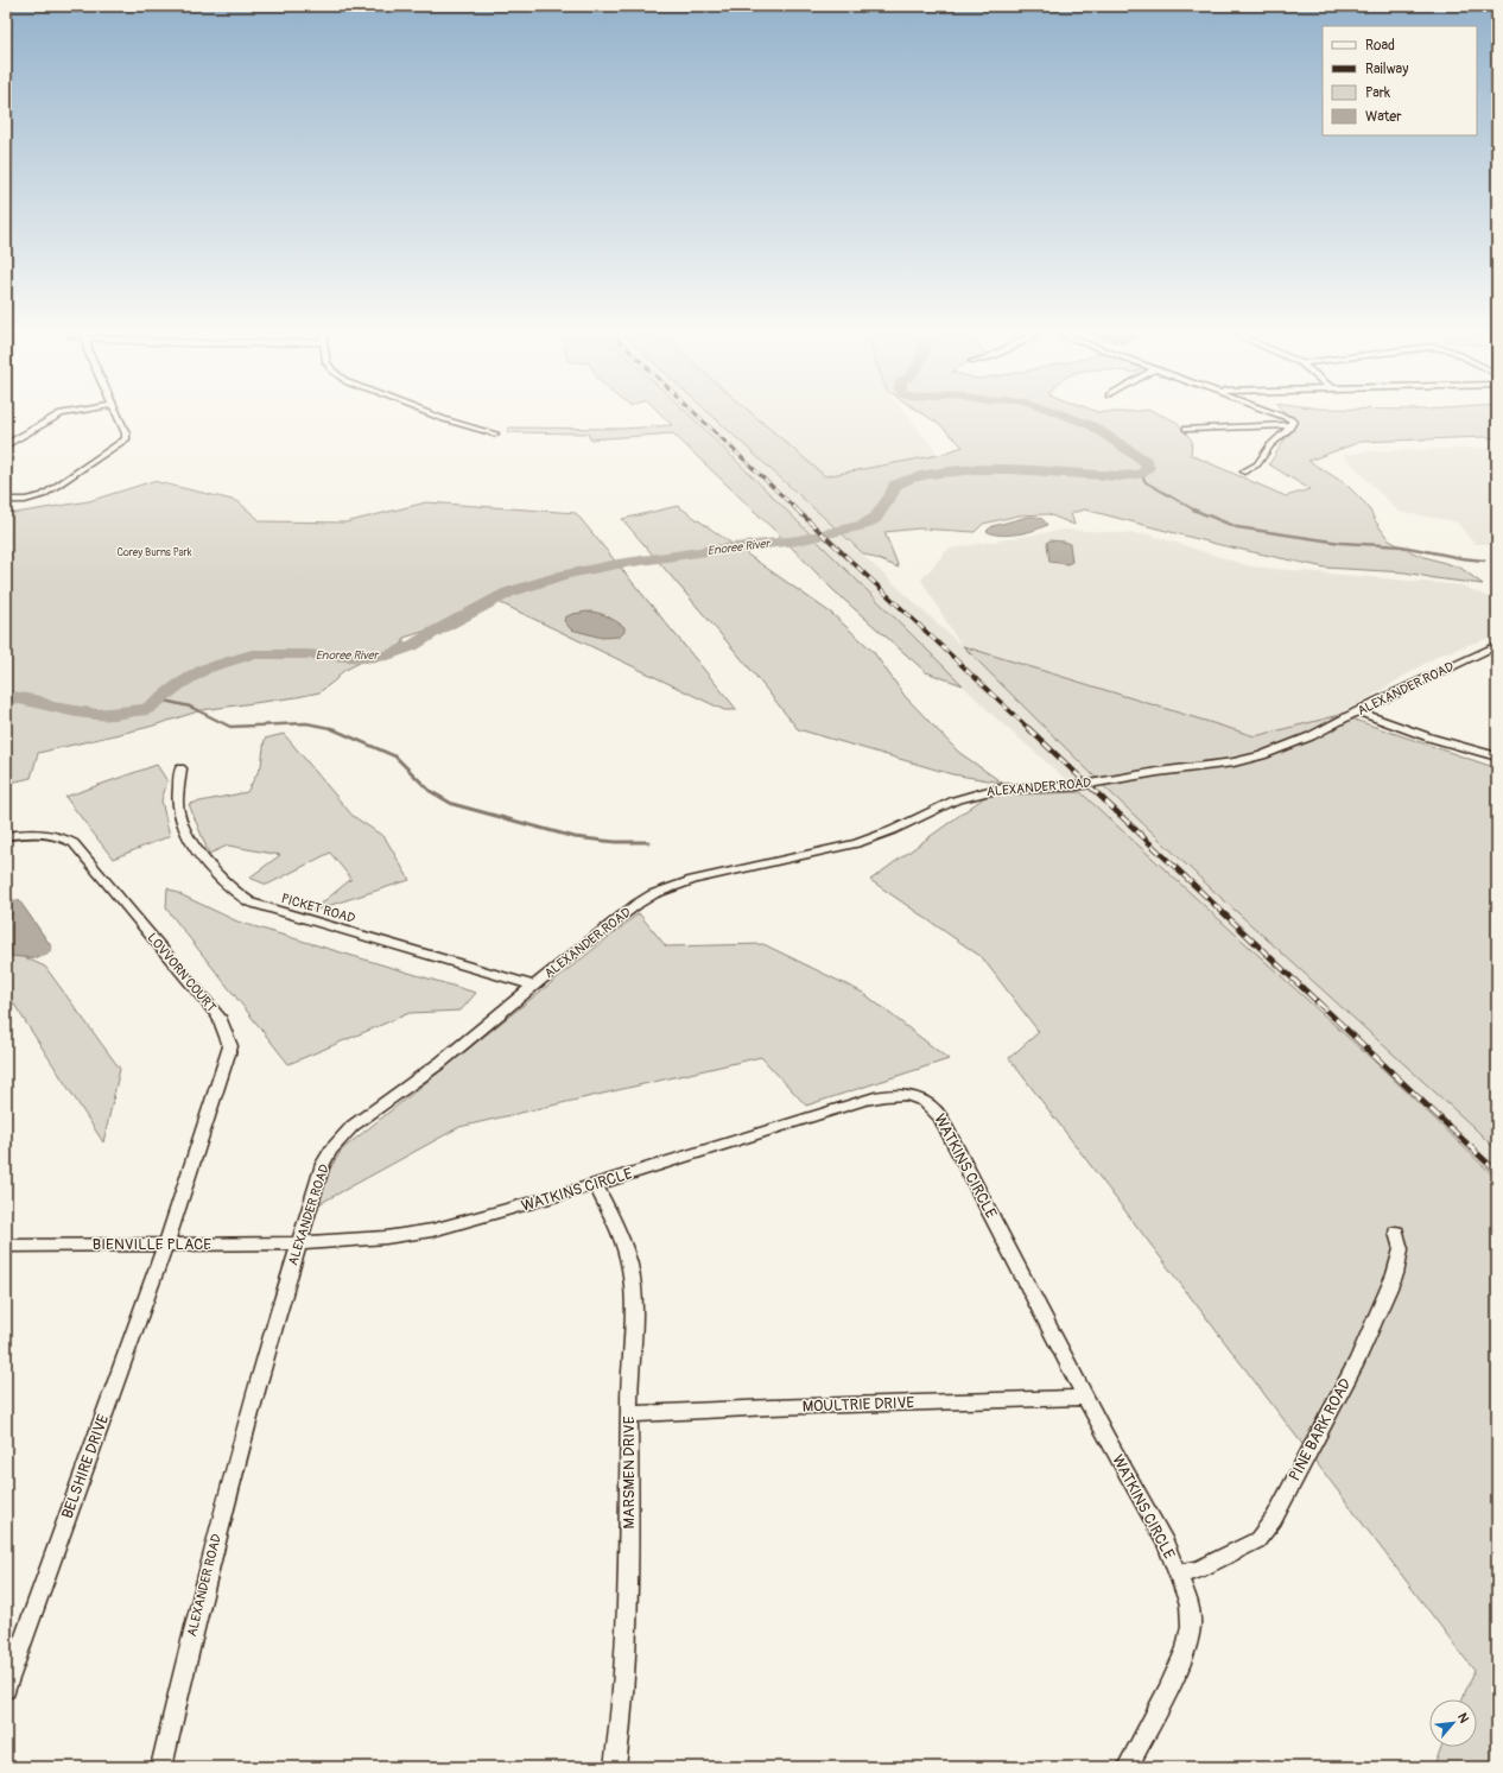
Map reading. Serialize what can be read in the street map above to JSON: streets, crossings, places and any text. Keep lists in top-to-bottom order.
{
  "streets": {
    "street": [
      "ALEXANDER ROAD",
      "PICKET ROAD",
      "LOVVORN COURT",
      "WATKINS CIRCLE",
      "BIENVILLE PLACE",
      "MOULTRIE DRIVE",
      "PINE BARK ROAD",
      "BELSHIRE DRIVE",
      "MARSMEN DRIVE"
    ]
  },
  "crossings": [
    ["ALEXANDER ROAD", "PICKET ROAD"],
    ["ALEXANDER ROAD", "WATKINS CIRCLE"],
    ["ALEXANDER ROAD", "BIENVILLE PLACE"],
    ["LOVVORN COURT", "BIENVILLE PLACE"],
    ["LOVVORN COURT", "BELSHIRE DRIVE"],
    ["WATKINS CIRCLE", "BIENVILLE PLACE"],
    ["WATKINS CIRCLE", "MOULTRIE DRIVE"],
    ["WATKINS CIRCLE", "PINE BARK ROAD"],
    ["WATKINS CIRCLE", "MARSMEN DRIVE"],
    ["BIENVILLE PLACE", "BELSHIRE DRIVE"],
    ["MOULTRIE DRIVE", "MARSMEN DRIVE"]
  ],
  "water": ["Enoree River"],
  "parks": ["Corey Burns Park"],
  "legend": [
    "Road",
    "Railway",
    "Park",
    "Water"
  ],
  "north": "top right"
}
